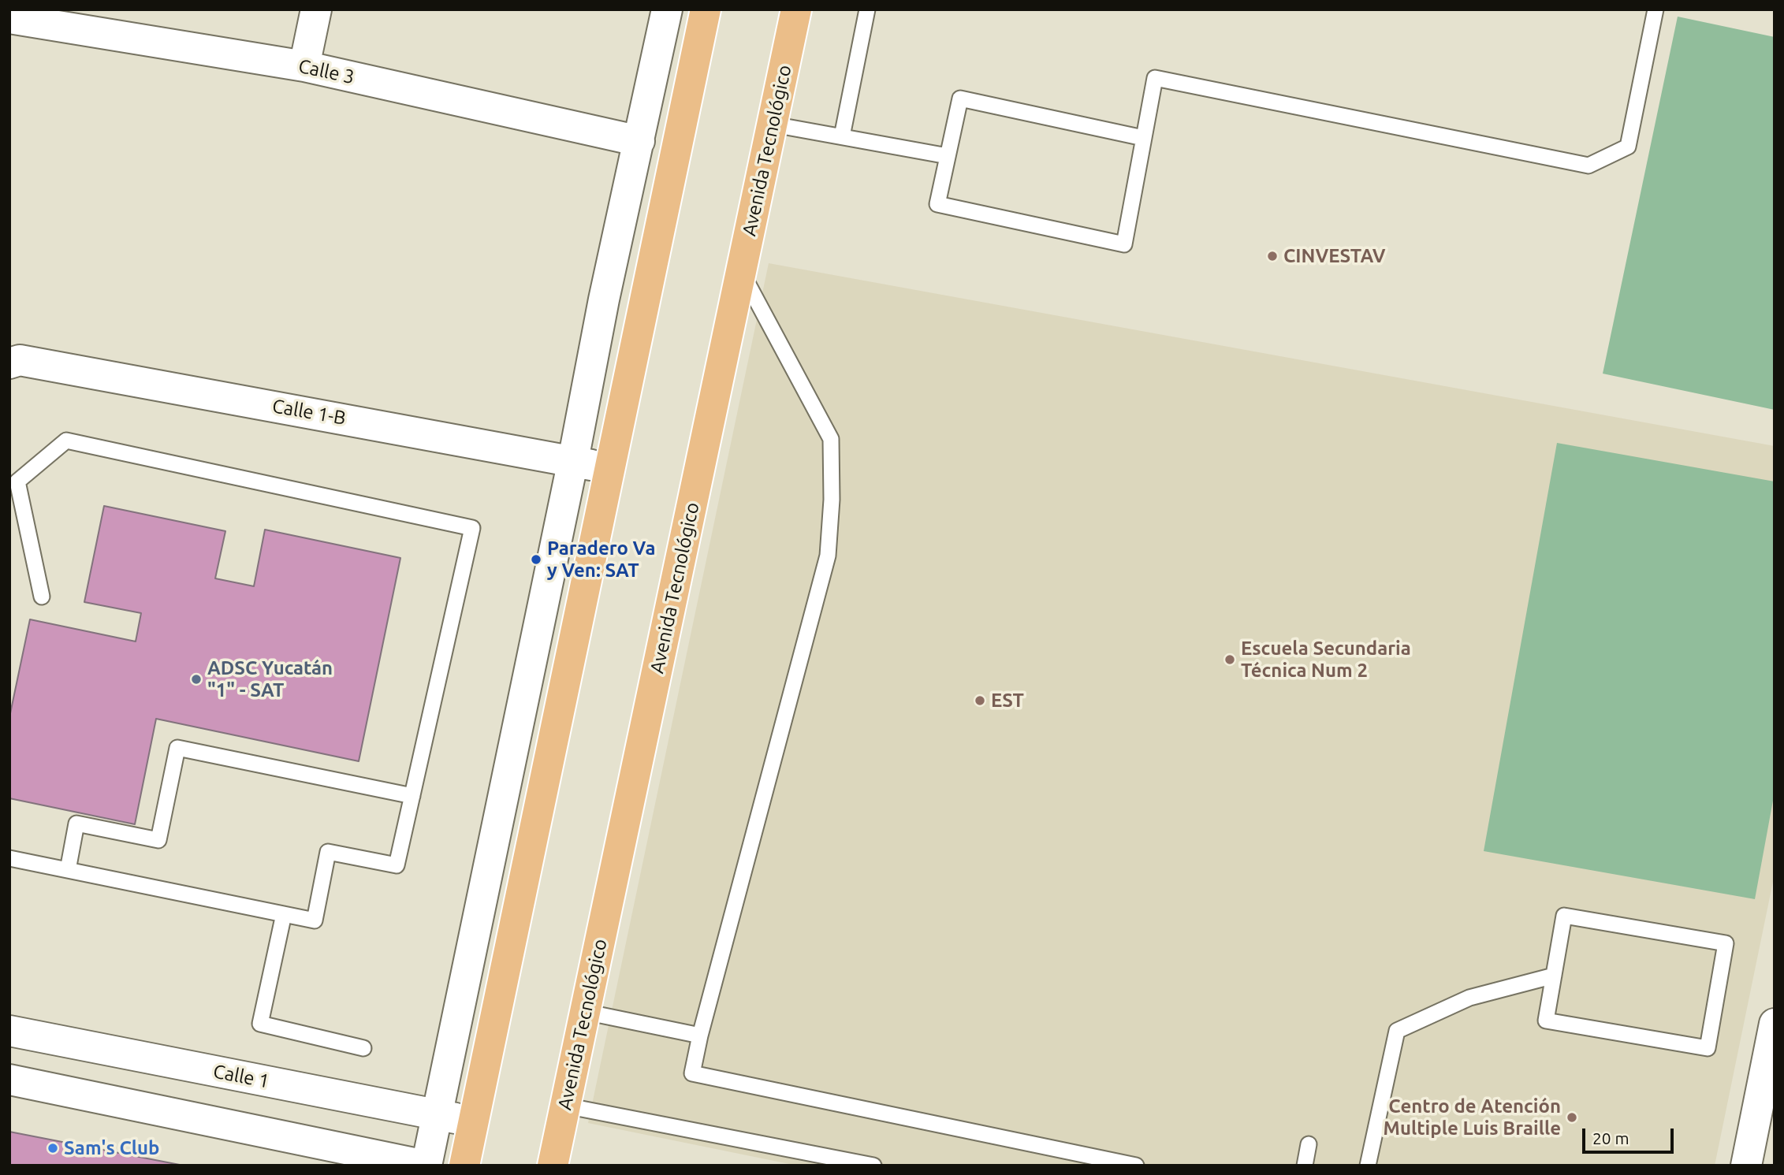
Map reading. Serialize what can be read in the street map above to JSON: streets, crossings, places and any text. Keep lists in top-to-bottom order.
{
  "streets": {
    "main road": ["Avenida Tecnológico"],
    "street": ["Calle 3", "Calle 1-B", "Calle 1"]
  },
  "places": [
    "CINVESTAV",
    "Paradero Va y Ven: SAT",
    "Escuela Secundaria Técnica Num 2",
    "ADSC Yucatán \"1\" - SAT",
    "EST",
    "Centro de Atención Multiple Luis Braille",
    "Sam's Club"
  ],
  "scale_bar": "20 m"
}
